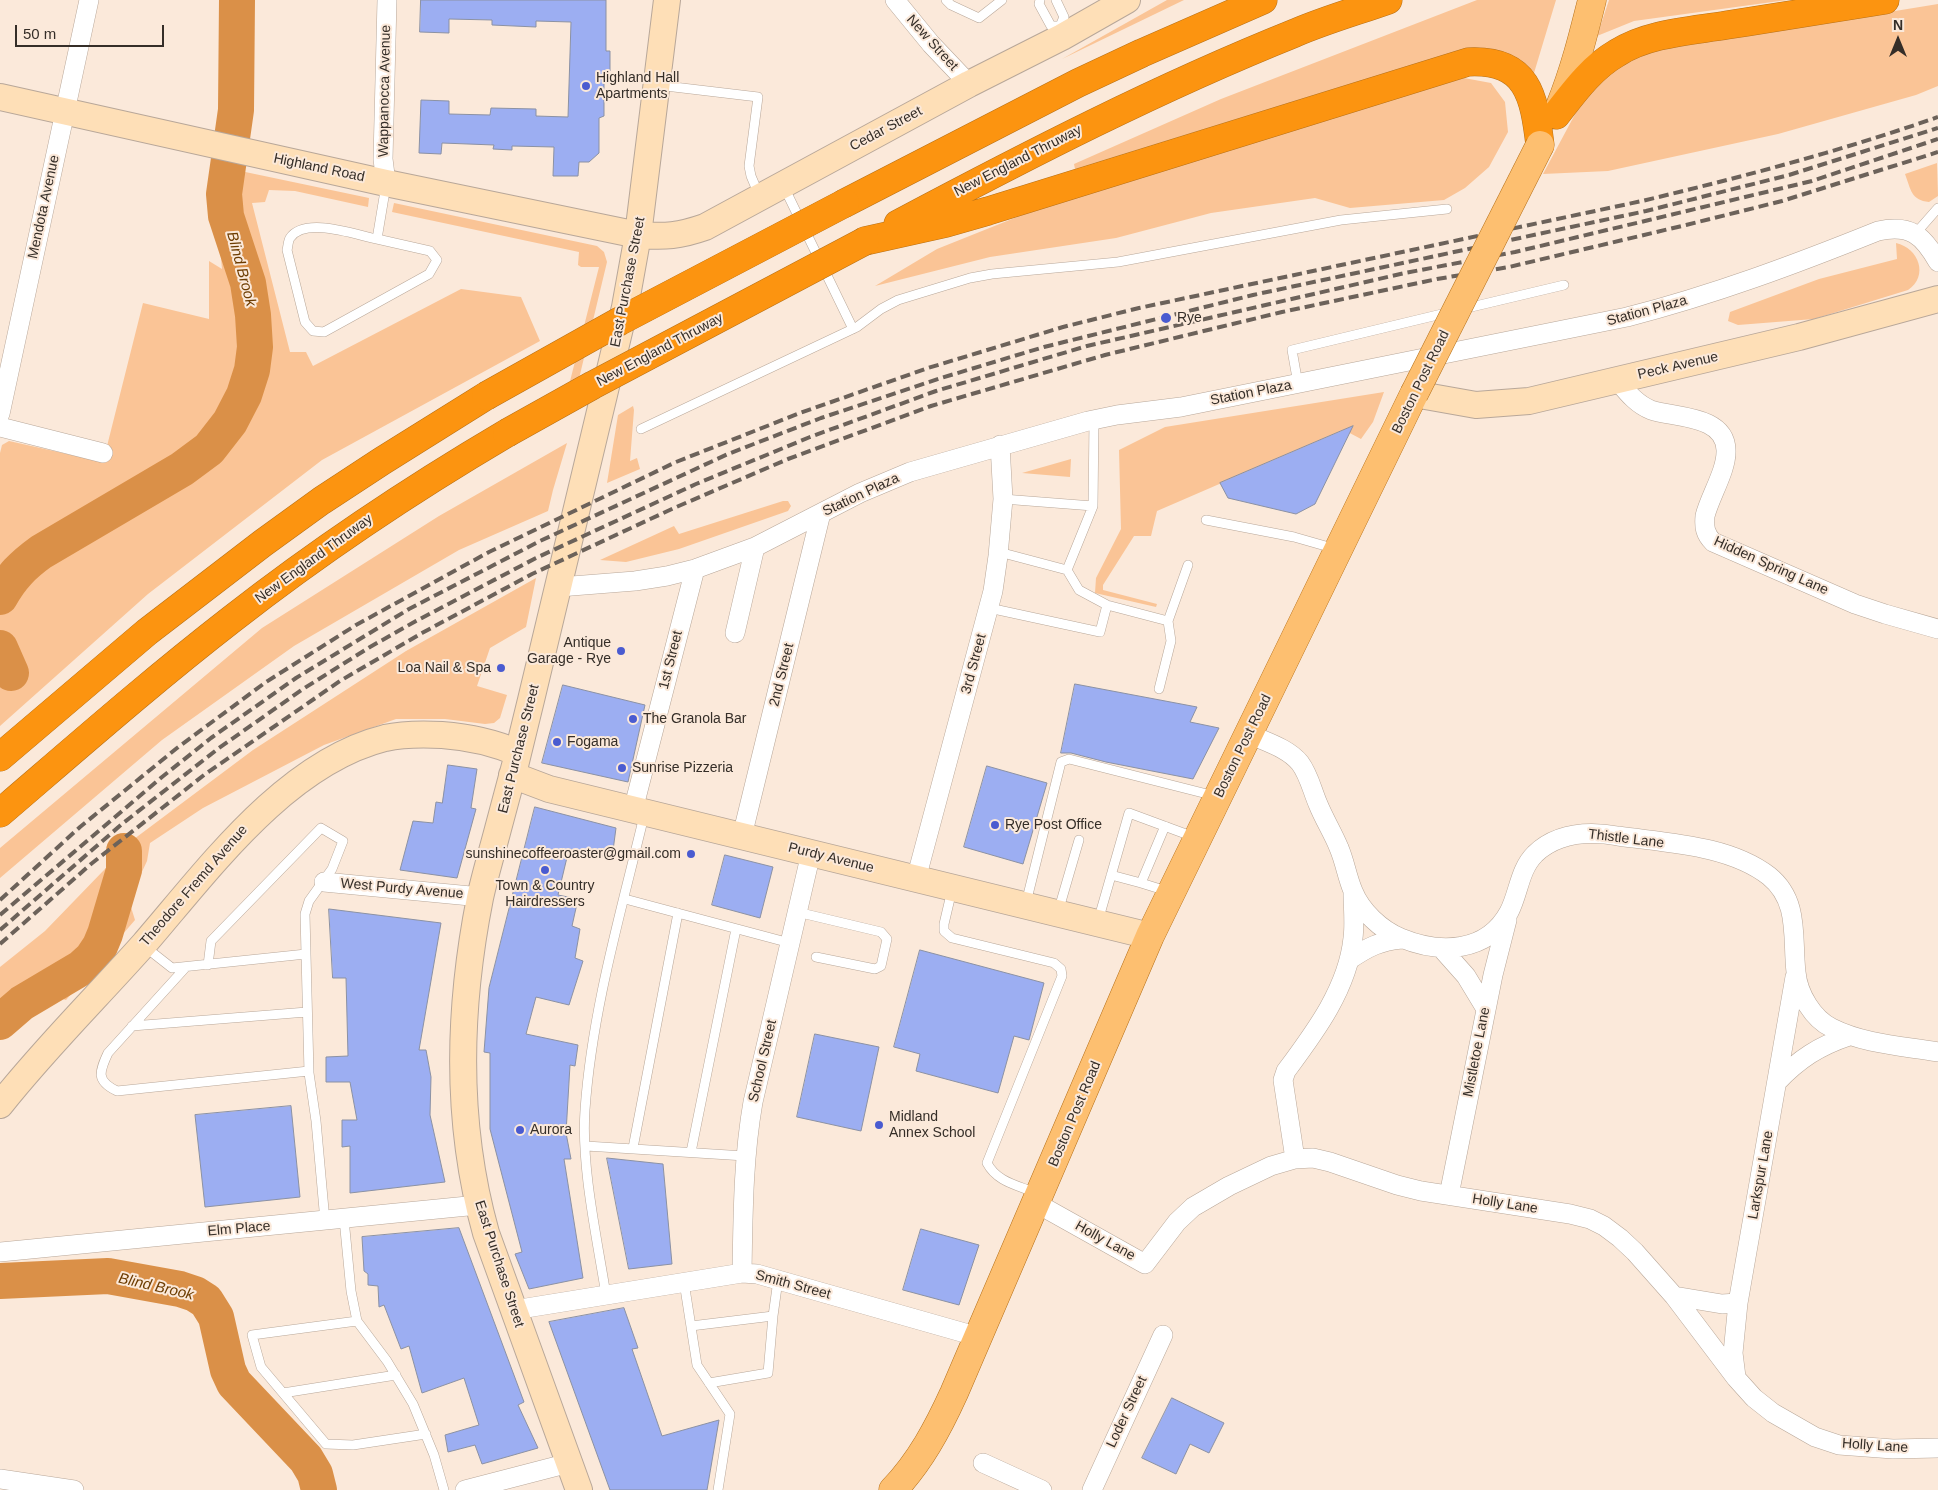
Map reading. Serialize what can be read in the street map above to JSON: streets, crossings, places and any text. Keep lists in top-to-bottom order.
{
  "streets": {
    "highway": ["New England Thruway"],
    "main road": ["Boston Post Road"],
    "street": [
      "New Street",
      "Wappanocca Avenue",
      "Cedar Street",
      "Highland Road",
      "Mendota Avenue",
      "East Purchase Street",
      "Station Plaza",
      "Peck Avenue",
      "Hidden Spring Lane",
      "1st Street",
      "3rd Street",
      "2nd Street",
      "Thistle Lane",
      "Purdy Avenue",
      "Theodore Fremd Avenue",
      "West Purdy Avenue",
      "Mistletoe Lane",
      "School Street",
      "Larkspur Lane",
      "Holly Lane",
      "Elm Place",
      "Smith Street",
      "Loder Street"
    ]
  },
  "crossings": [
    ["New Street", "Cedar Street"],
    ["Wappanocca Avenue", "Highland Road"],
    ["Cedar Street", "Highland Road"],
    ["Cedar Street", "East Purchase Street"],
    ["Highland Road", "Mendota Avenue"],
    ["Highland Road", "East Purchase Street"],
    ["East Purchase Street", "Station Plaza"],
    ["East Purchase Street", "Purdy Avenue"],
    ["East Purchase Street", "Theodore Fremd Avenue"],
    ["East Purchase Street", "West Purdy Avenue"],
    ["East Purchase Street", "Elm Place"],
    ["East Purchase Street", "Smith Street"],
    ["Station Plaza", "1st Street"],
    ["Station Plaza", "3rd Street"],
    ["Station Plaza", "2nd Street"],
    ["Peck Avenue", "Boston Post Road"],
    ["Peck Avenue", "Hidden Spring Lane"],
    ["Boston Post Road", "Thistle Lane"],
    ["Boston Post Road", "Purdy Avenue"],
    ["Boston Post Road", "Holly Lane"],
    ["Boston Post Road", "Smith Street"],
    ["1st Street", "Purdy Avenue"],
    ["3rd Street", "Purdy Avenue"],
    ["2nd Street", "Purdy Avenue"],
    ["Thistle Lane", "Mistletoe Lane"],
    ["Thistle Lane", "Larkspur Lane"],
    ["Purdy Avenue", "Theodore Fremd Avenue"],
    ["Purdy Avenue", "School Street"],
    ["Mistletoe Lane", "Holly Lane"],
    ["School Street", "Smith Street"],
    ["Larkspur Lane", "Holly Lane"]
  ],
  "water": ["Blind Brook"],
  "places": [
    "Highland Hall Apartments",
    "Rye",
    "Antique Garage - Rye",
    "Loa Nail & Spa",
    "The Granola Bar",
    "Fogama",
    "Sunrise Pizzeria",
    "Rye Post Office",
    "sunshinecoffeeroaster@gmail.com",
    "Town & Country Hairdressers",
    "Midland Annex School",
    "Aurora"
  ],
  "scale_bar": "50 m",
  "north": "top"
}
